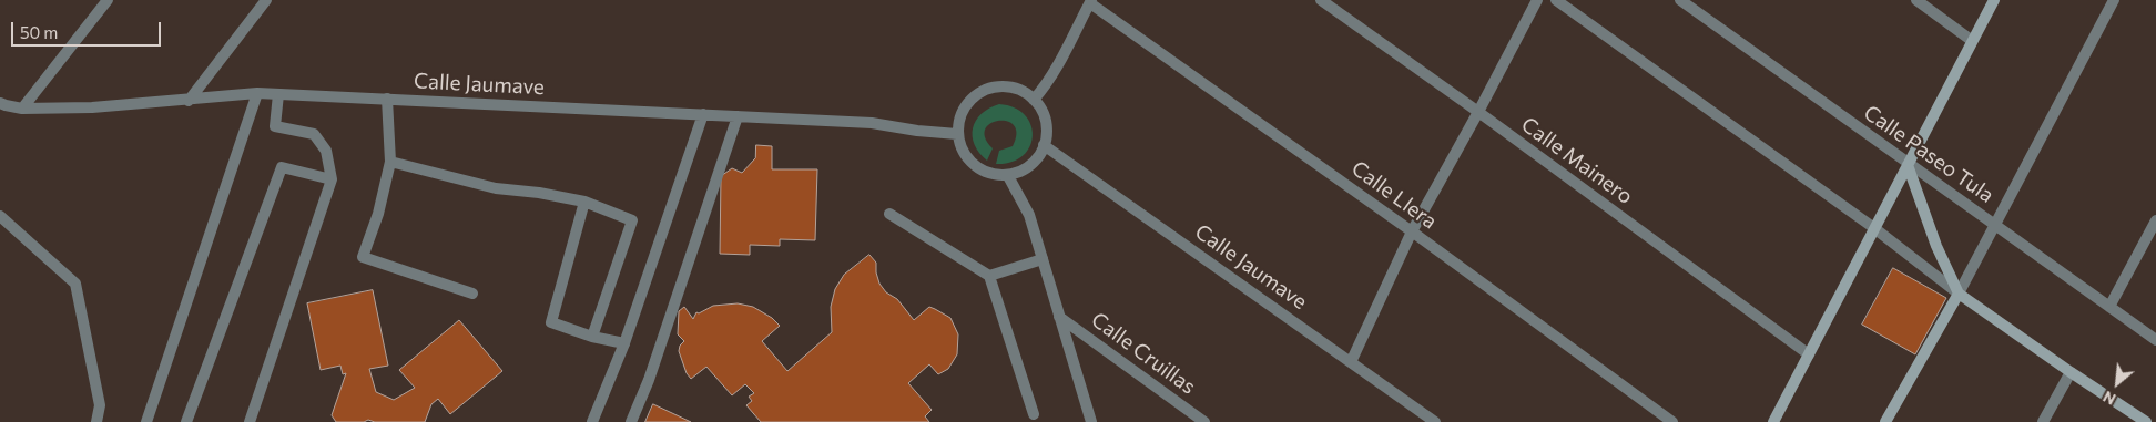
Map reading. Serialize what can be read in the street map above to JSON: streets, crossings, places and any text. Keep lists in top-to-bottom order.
{
  "streets": {
    "street": [
      "Calle Jaumave",
      "Calle Paseo Tula",
      "Calle Mainero",
      "Calle Llera",
      "Calle Cruillas"
    ]
  },
  "scale_bar": "50 m",
  "north": "bottom left"
}
